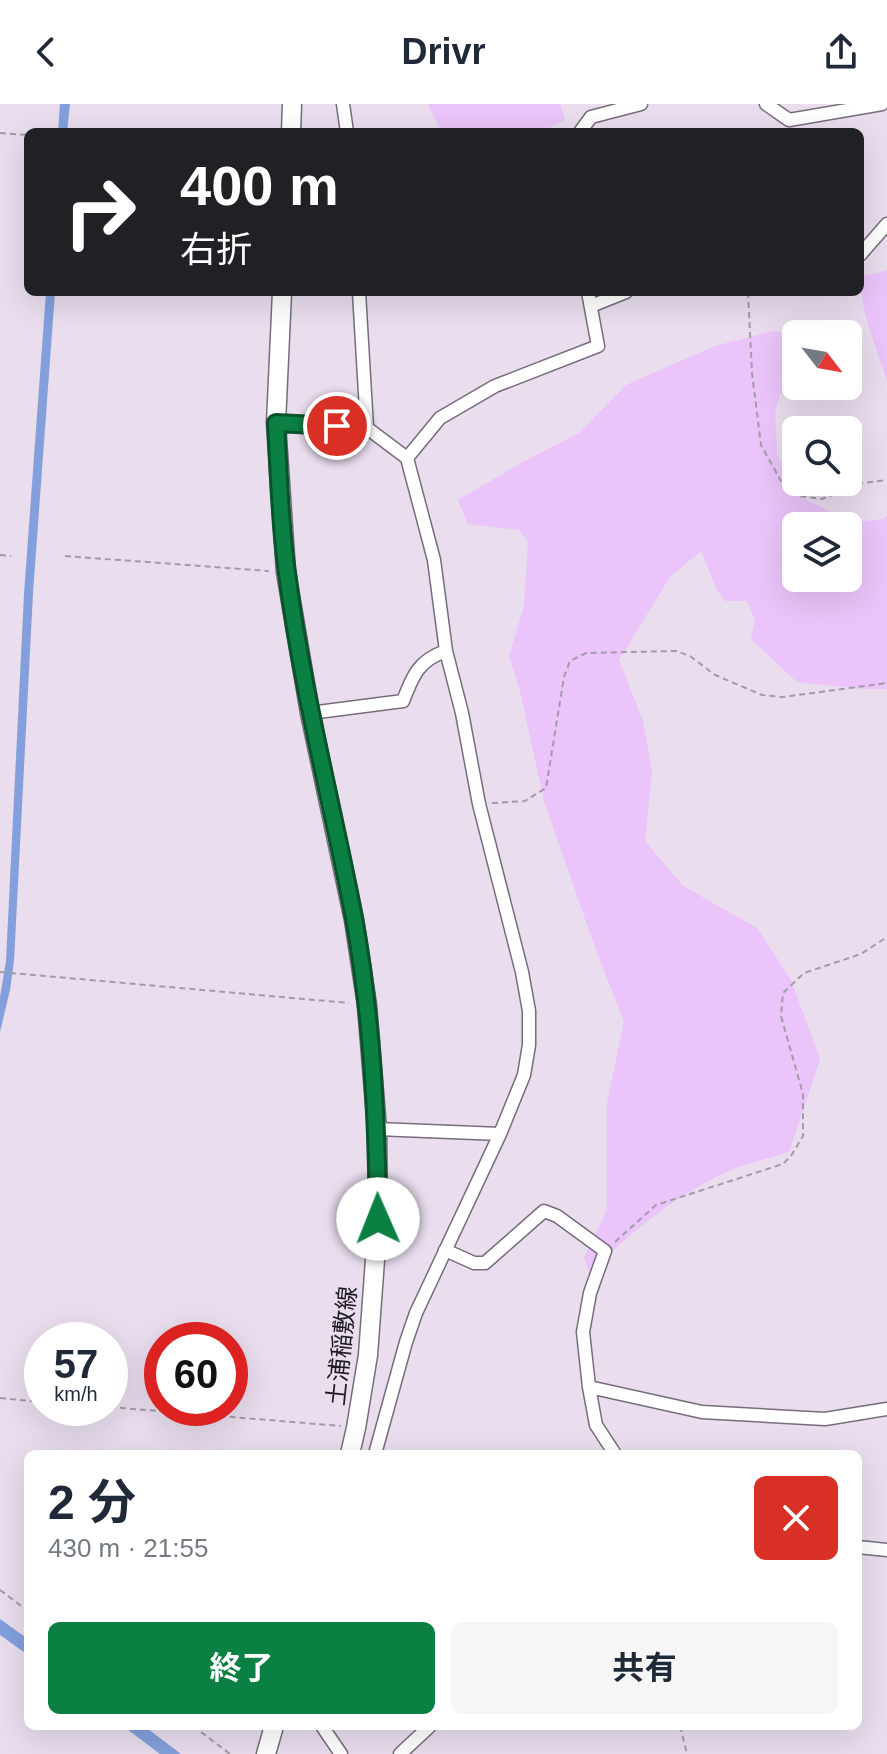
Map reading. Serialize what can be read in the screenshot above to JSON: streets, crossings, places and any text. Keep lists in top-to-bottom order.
{
  "streets": {
    "main road": ["土浦稲敷線"]
  },
  "north": "bottom right",
  "page": {
    "header": "Drivr",
    "turn": ["400 m", "右折"],
    "speed": "57 km/h",
    "limit": "60",
    "heading": ["2 分", "430 m · 21:55"],
    "buttons": ["終了", "共有"]
  }
}
